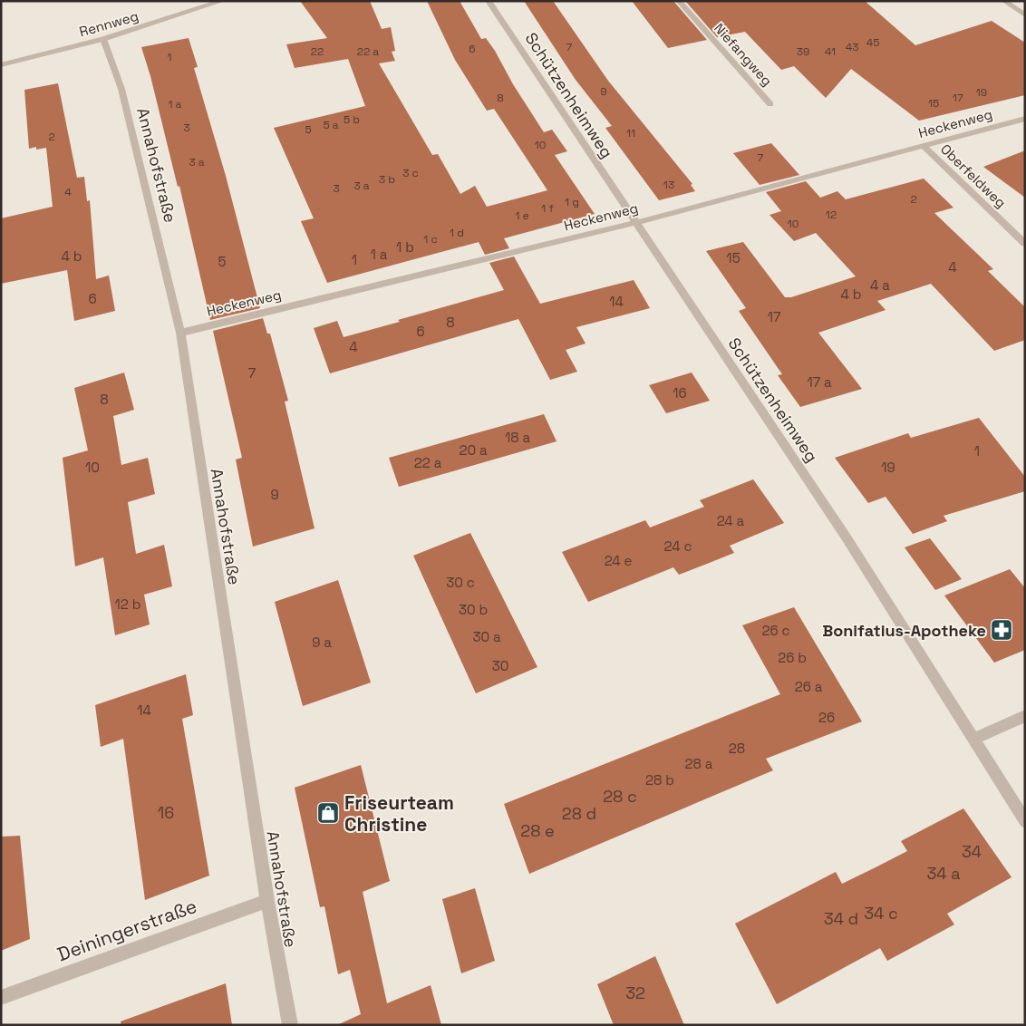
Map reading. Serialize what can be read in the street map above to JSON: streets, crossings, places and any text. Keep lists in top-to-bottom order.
{
  "streets": {
    "street": [
      "Rennweg",
      "Niefangweg",
      "Schützenheimweg",
      "Heckenweg",
      "Annahofstraße",
      "Oberfeldweg",
      "Deiningerstraße"
    ]
  },
  "crossings": [
    ["Rennweg", "Annahofstraße"],
    ["Schützenheimweg", "Heckenweg"],
    ["Heckenweg", "Annahofstraße"],
    ["Heckenweg", "Oberfeldweg"],
    ["Annahofstraße", "Deiningerstraße"]
  ],
  "places": {
    "pharmacy": ["Bonifatius-Apotheke"],
    "shop": ["Friseurteam Christine"]
  },
  "house_numbers": [
    "45",
    "7",
    "43",
    "6",
    "22",
    "22 a",
    "39",
    "41",
    "1",
    "9",
    "19",
    "8",
    "17",
    "15",
    "1 a",
    "5 b",
    "5 a",
    "3",
    "5",
    "11",
    "2",
    "10",
    "7",
    "3 a",
    "3 c",
    "3 b",
    "13",
    "3 a",
    "3",
    "4",
    "2",
    "1 g",
    "1 f",
    "12",
    "1 e",
    "10",
    "1 d",
    "1 c",
    "1 b",
    "1 a",
    "4 b",
    "15",
    "1",
    "5",
    "4",
    "4 a",
    "4 b",
    "6",
    "14",
    "17",
    "8",
    "6",
    "4",
    "7",
    "17 a",
    "16",
    "8",
    "18 a",
    "20 a",
    "1",
    "22 a",
    "10",
    "19",
    "9",
    "24 a",
    "24 c",
    "24 e",
    "30 c",
    "12 b",
    "30 b",
    "26 c",
    "30 a",
    "9 a",
    "26 b",
    "30",
    "26 a",
    "14",
    "26",
    "28",
    "28 a",
    "28 b",
    "28 c",
    "16",
    "28 d",
    "28 e",
    "34",
    "34 a",
    "34 c",
    "34 d",
    "32"
  ]
}
